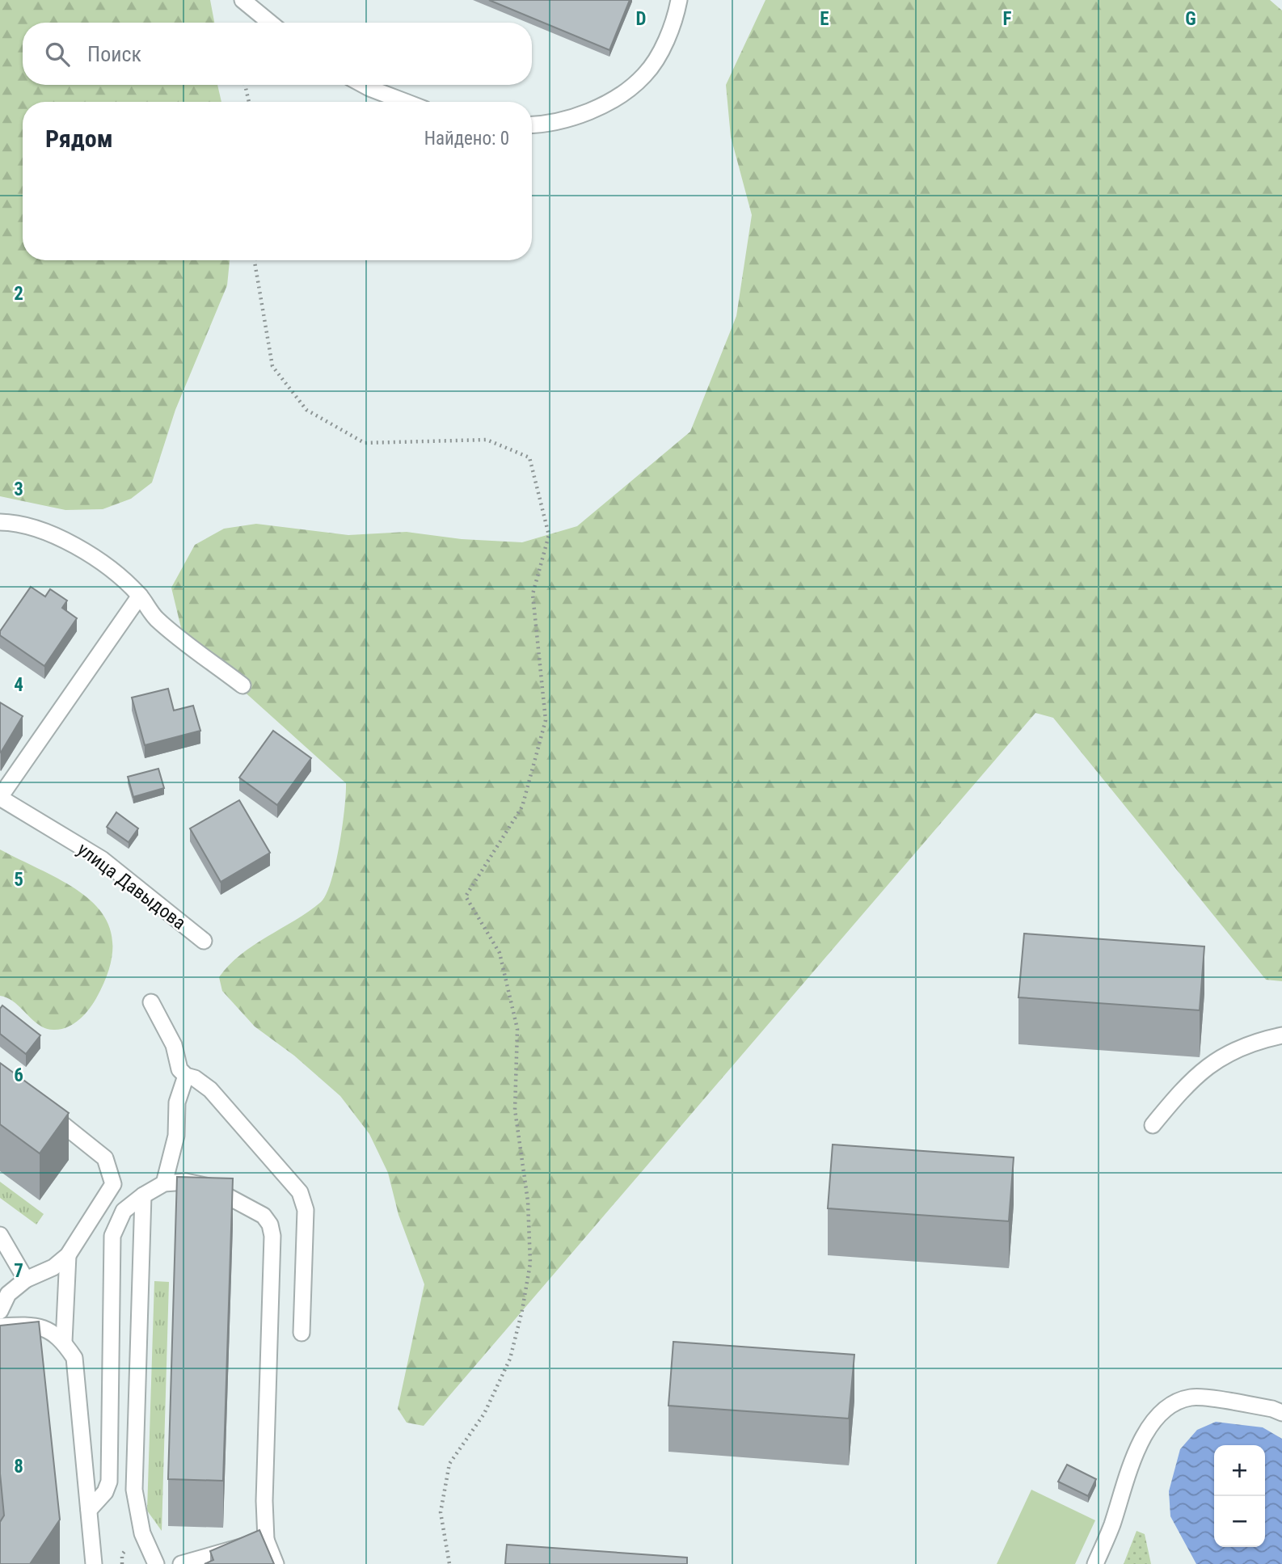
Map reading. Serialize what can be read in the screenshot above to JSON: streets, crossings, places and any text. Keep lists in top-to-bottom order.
{
  "streets": {
    "lane": ["улица Давыдова"]
  },
  "page": {
    "search": "Поиск",
    "heading": ["Рядом", "Найдено: 0"],
    "map_buttons": ["+", "−"]
  },
  "grid": {
    "columns": [
      "D",
      "E",
      "F",
      "G"
    ],
    "rows": [
      "2",
      "3",
      "4",
      "5",
      "6",
      "7",
      "8"
    ]
  }
}
